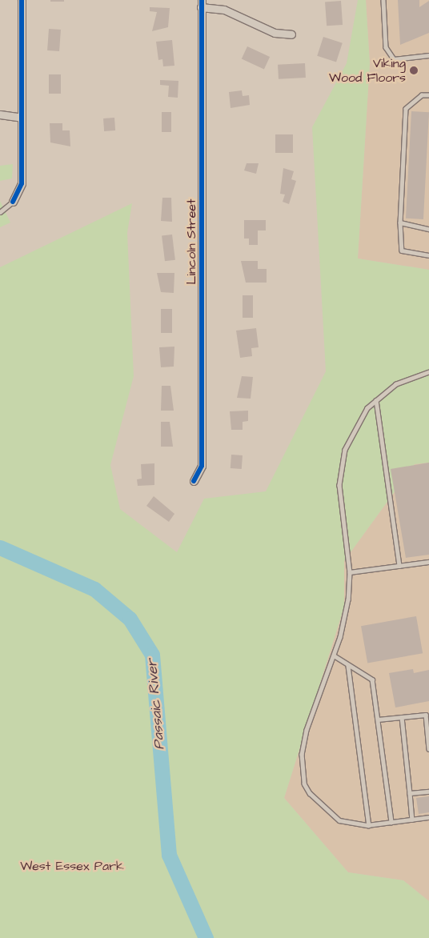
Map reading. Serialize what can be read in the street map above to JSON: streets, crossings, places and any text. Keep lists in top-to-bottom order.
{
  "streets": {
    "street": ["Lincoln Street"]
  },
  "water": ["Passaic River"],
  "parks": ["West Essex Park"],
  "places": ["Viking Wood Floors"]
}
